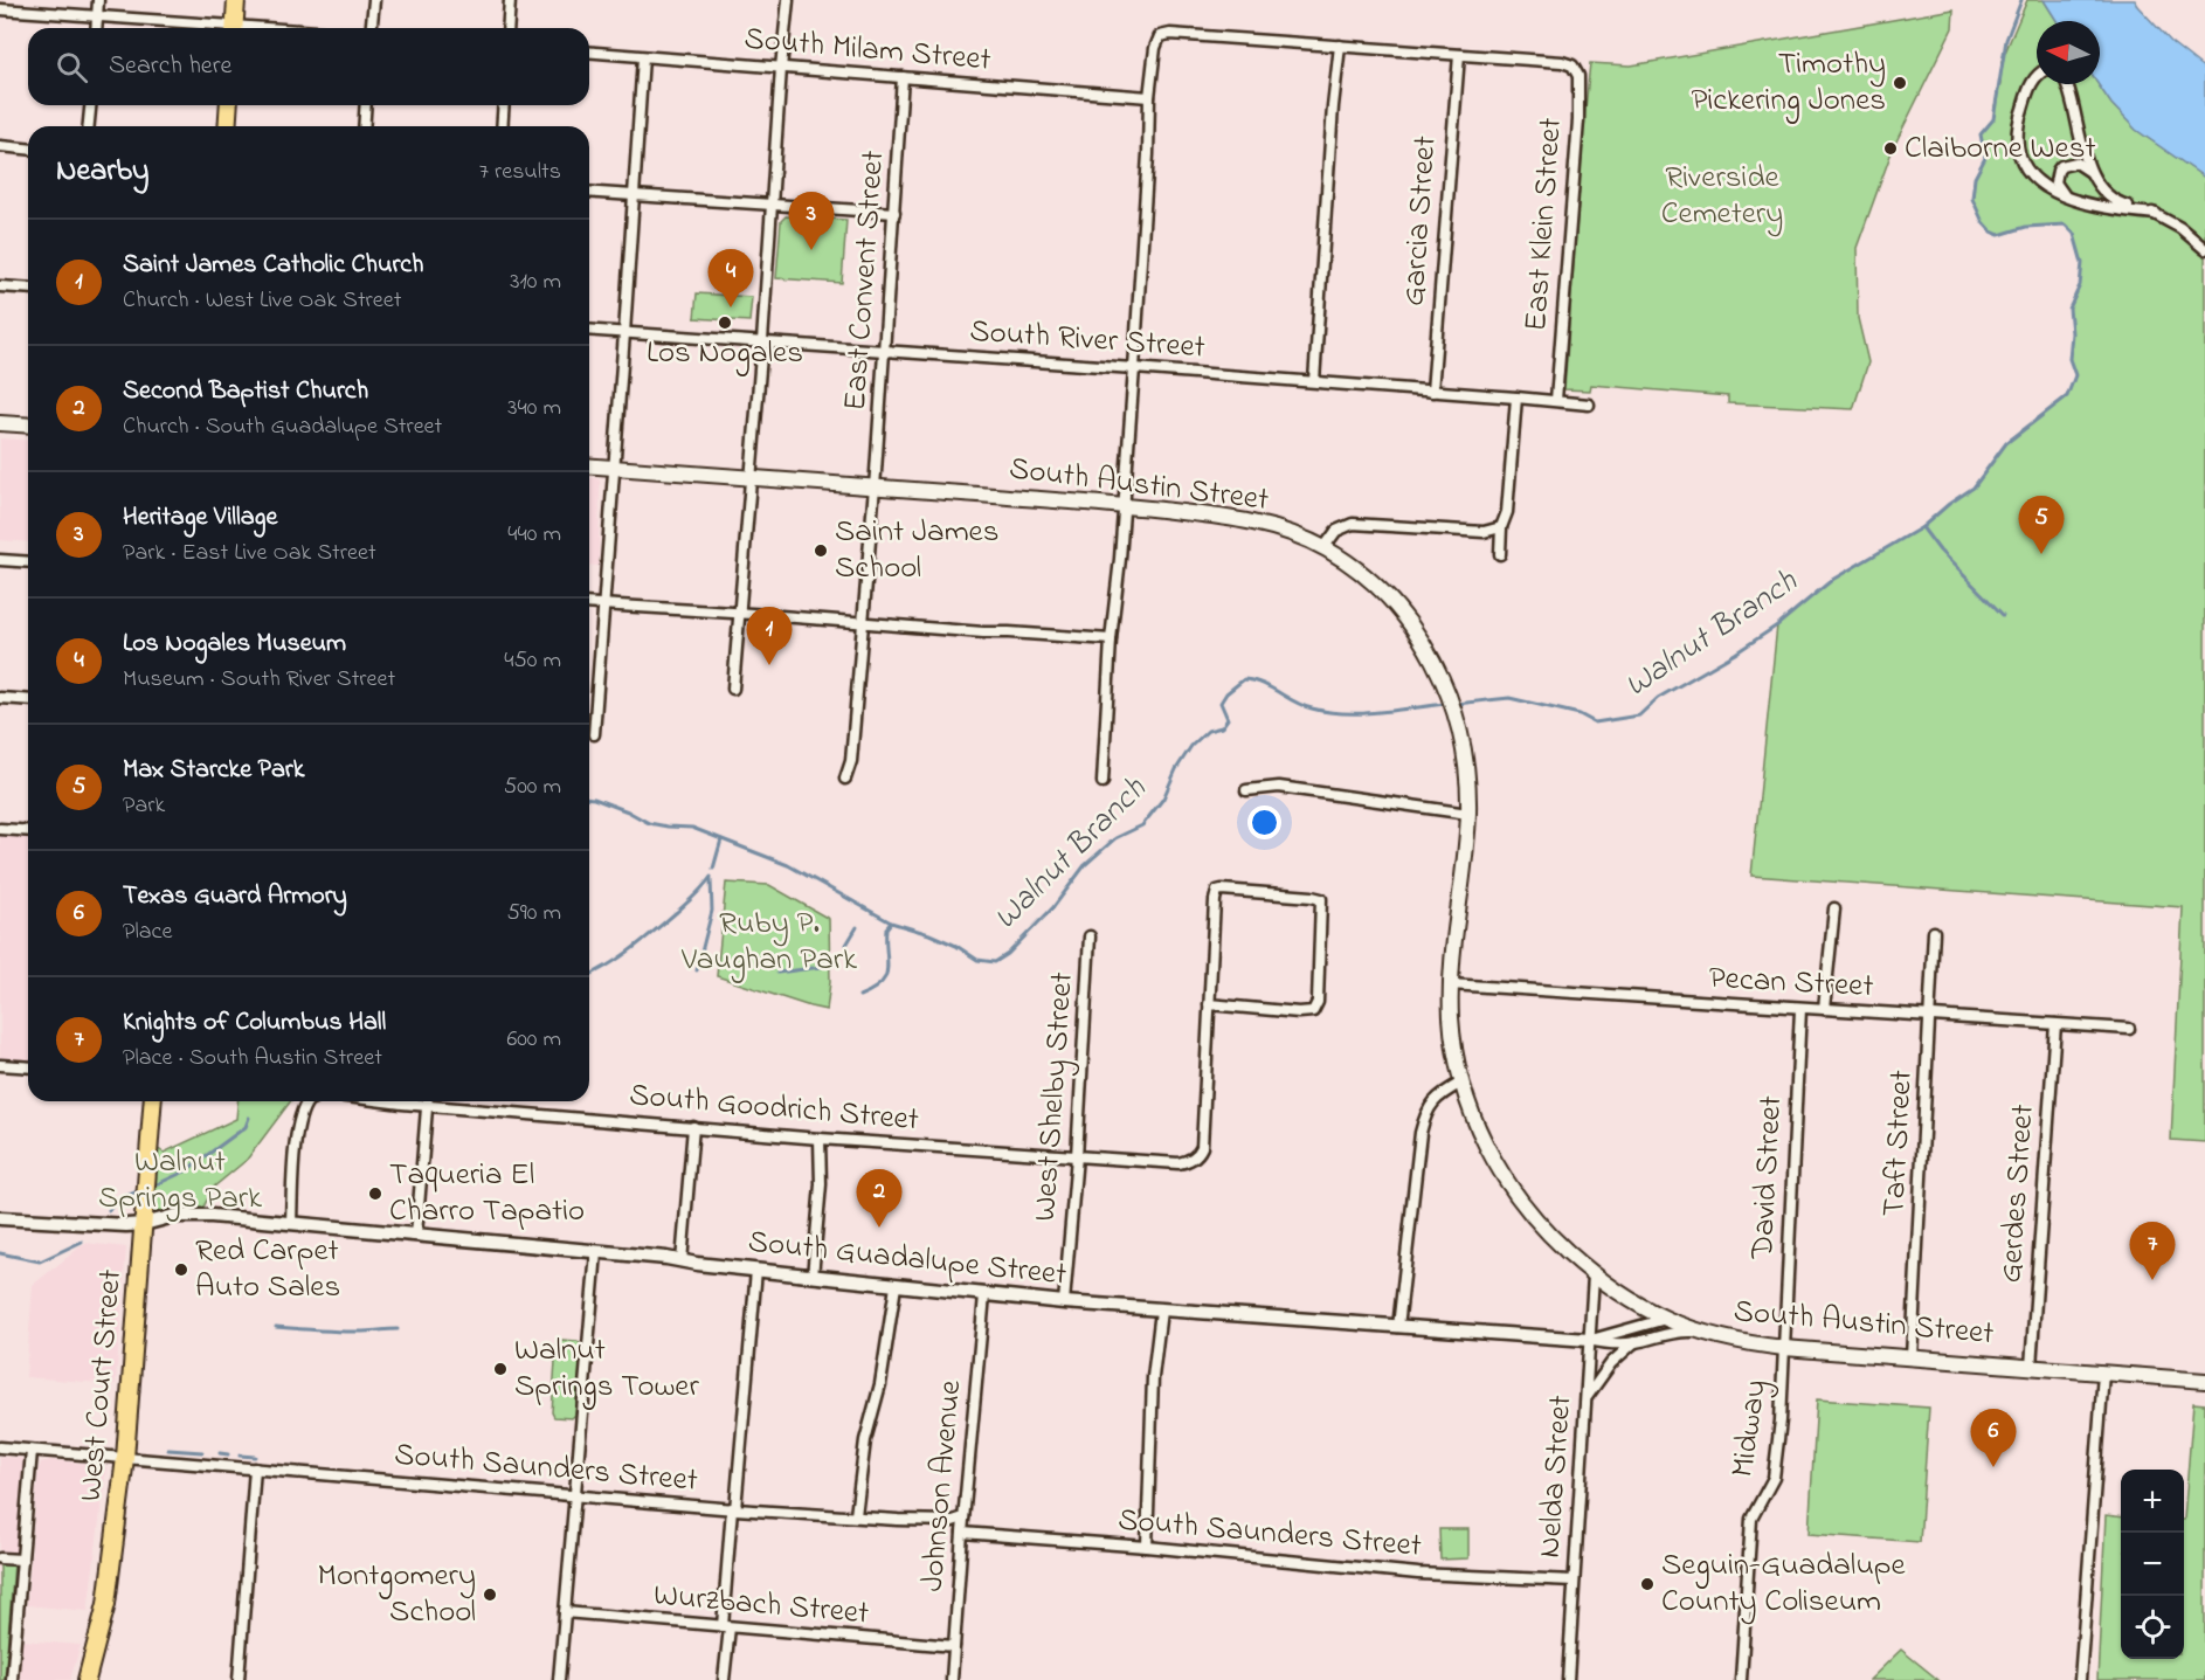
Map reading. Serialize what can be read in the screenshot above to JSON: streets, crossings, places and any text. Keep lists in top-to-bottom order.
{
  "streets": {
    "main road": ["South Austin Street", "West Court Street"],
    "street": [
      "South Milam Street",
      "Garcia Street",
      "East Klein Street",
      "East Convent Street",
      "South River Street",
      "Pecan Street",
      "West Shelby Street",
      "South Goodrich Street",
      "Taft Street",
      "David Street",
      "Gerdes Street",
      "South Guadalupe Street",
      "Midway",
      "South Saunders Street",
      "Nelda Street",
      "Johnson Avenue",
      "Wurzbach Street"
    ]
  },
  "crossings": [
    ["South Milam Street", "East Convent Street"],
    ["Garcia Street", "East Klein Street"],
    ["Garcia Street", "South River Street"],
    ["East Klein Street", "South River Street"],
    ["East Convent Street", "South River Street"],
    ["East Convent Street", "South Austin Street"],
    ["South Austin Street", "Pecan Street"],
    ["South Austin Street", "Taft Street"],
    ["South Austin Street", "David Street"],
    ["South Austin Street", "Gerdes Street"],
    ["South Austin Street", "South Guadalupe Street"],
    ["South Austin Street", "Midway"],
    ["South Austin Street", "Nelda Street"],
    ["Pecan Street", "Taft Street"],
    ["Pecan Street", "David Street"],
    ["Pecan Street", "Gerdes Street"],
    ["West Shelby Street", "South Goodrich Street"],
    ["West Shelby Street", "South Guadalupe Street"],
    ["South Goodrich Street", "South Guadalupe Street"],
    ["David Street", "Midway"],
    ["South Guadalupe Street", "West Court Street"],
    ["South Guadalupe Street", "Nelda Street"],
    ["South Guadalupe Street", "Johnson Avenue"],
    ["West Court Street", "South Saunders Street"],
    ["South Saunders Street", "Nelda Street"],
    ["South Saunders Street", "Johnson Avenue"],
    ["Johnson Avenue", "Wurzbach Street"]
  ],
  "water": ["Walnut Branch"],
  "parks": ["Riverside Cemetery", "Ruby P. Vaughan Park", "Walnut Springs Park"],
  "places": [
    "Timothy Pickering Jones",
    "Claiborne West",
    "Los Nogales",
    "Saint James School",
    "Taqueria El Charro Tapatio",
    "Red Carpet Auto Sales",
    "Walnut Springs Tower",
    "Seguin-Guadalupe County Coliseum",
    "Montgomery School"
  ],
  "north": "left",
  "page": {
    "search": "Search here",
    "heading": ["Nearby", "7 results"],
    "pins": [
      "3",
      "4",
      "5",
      "1",
      "2",
      "7",
      "6"
    ],
    "list": [
      {
        "mark": "1",
        "name": "Saint James Catholic Church",
        "note": "Church · West Live Oak Street",
        "value": "310 m"
      },
      {
        "mark": "2",
        "name": "Second Baptist Church",
        "note": "Church · South Guadalupe Street",
        "value": "340 m"
      },
      {
        "mark": "3",
        "name": "Heritage Village",
        "note": "Park · East Live Oak Street",
        "value": "440 m"
      },
      {
        "mark": "4",
        "name": "Los Nogales Museum",
        "note": "Museum · South River Street",
        "value": "450 m"
      },
      {
        "mark": "5",
        "name": "Max Starcke Park",
        "note": "Park",
        "value": "500 m"
      },
      {
        "mark": "6",
        "name": "Texas Guard Armory",
        "note": "Place",
        "value": "590 m"
      },
      {
        "mark": "7",
        "name": "Knights of Columbus Hall",
        "note": "Place · South Austin Street",
        "value": "600 m"
      }
    ],
    "map_buttons": ["+", "−"]
  }
}
